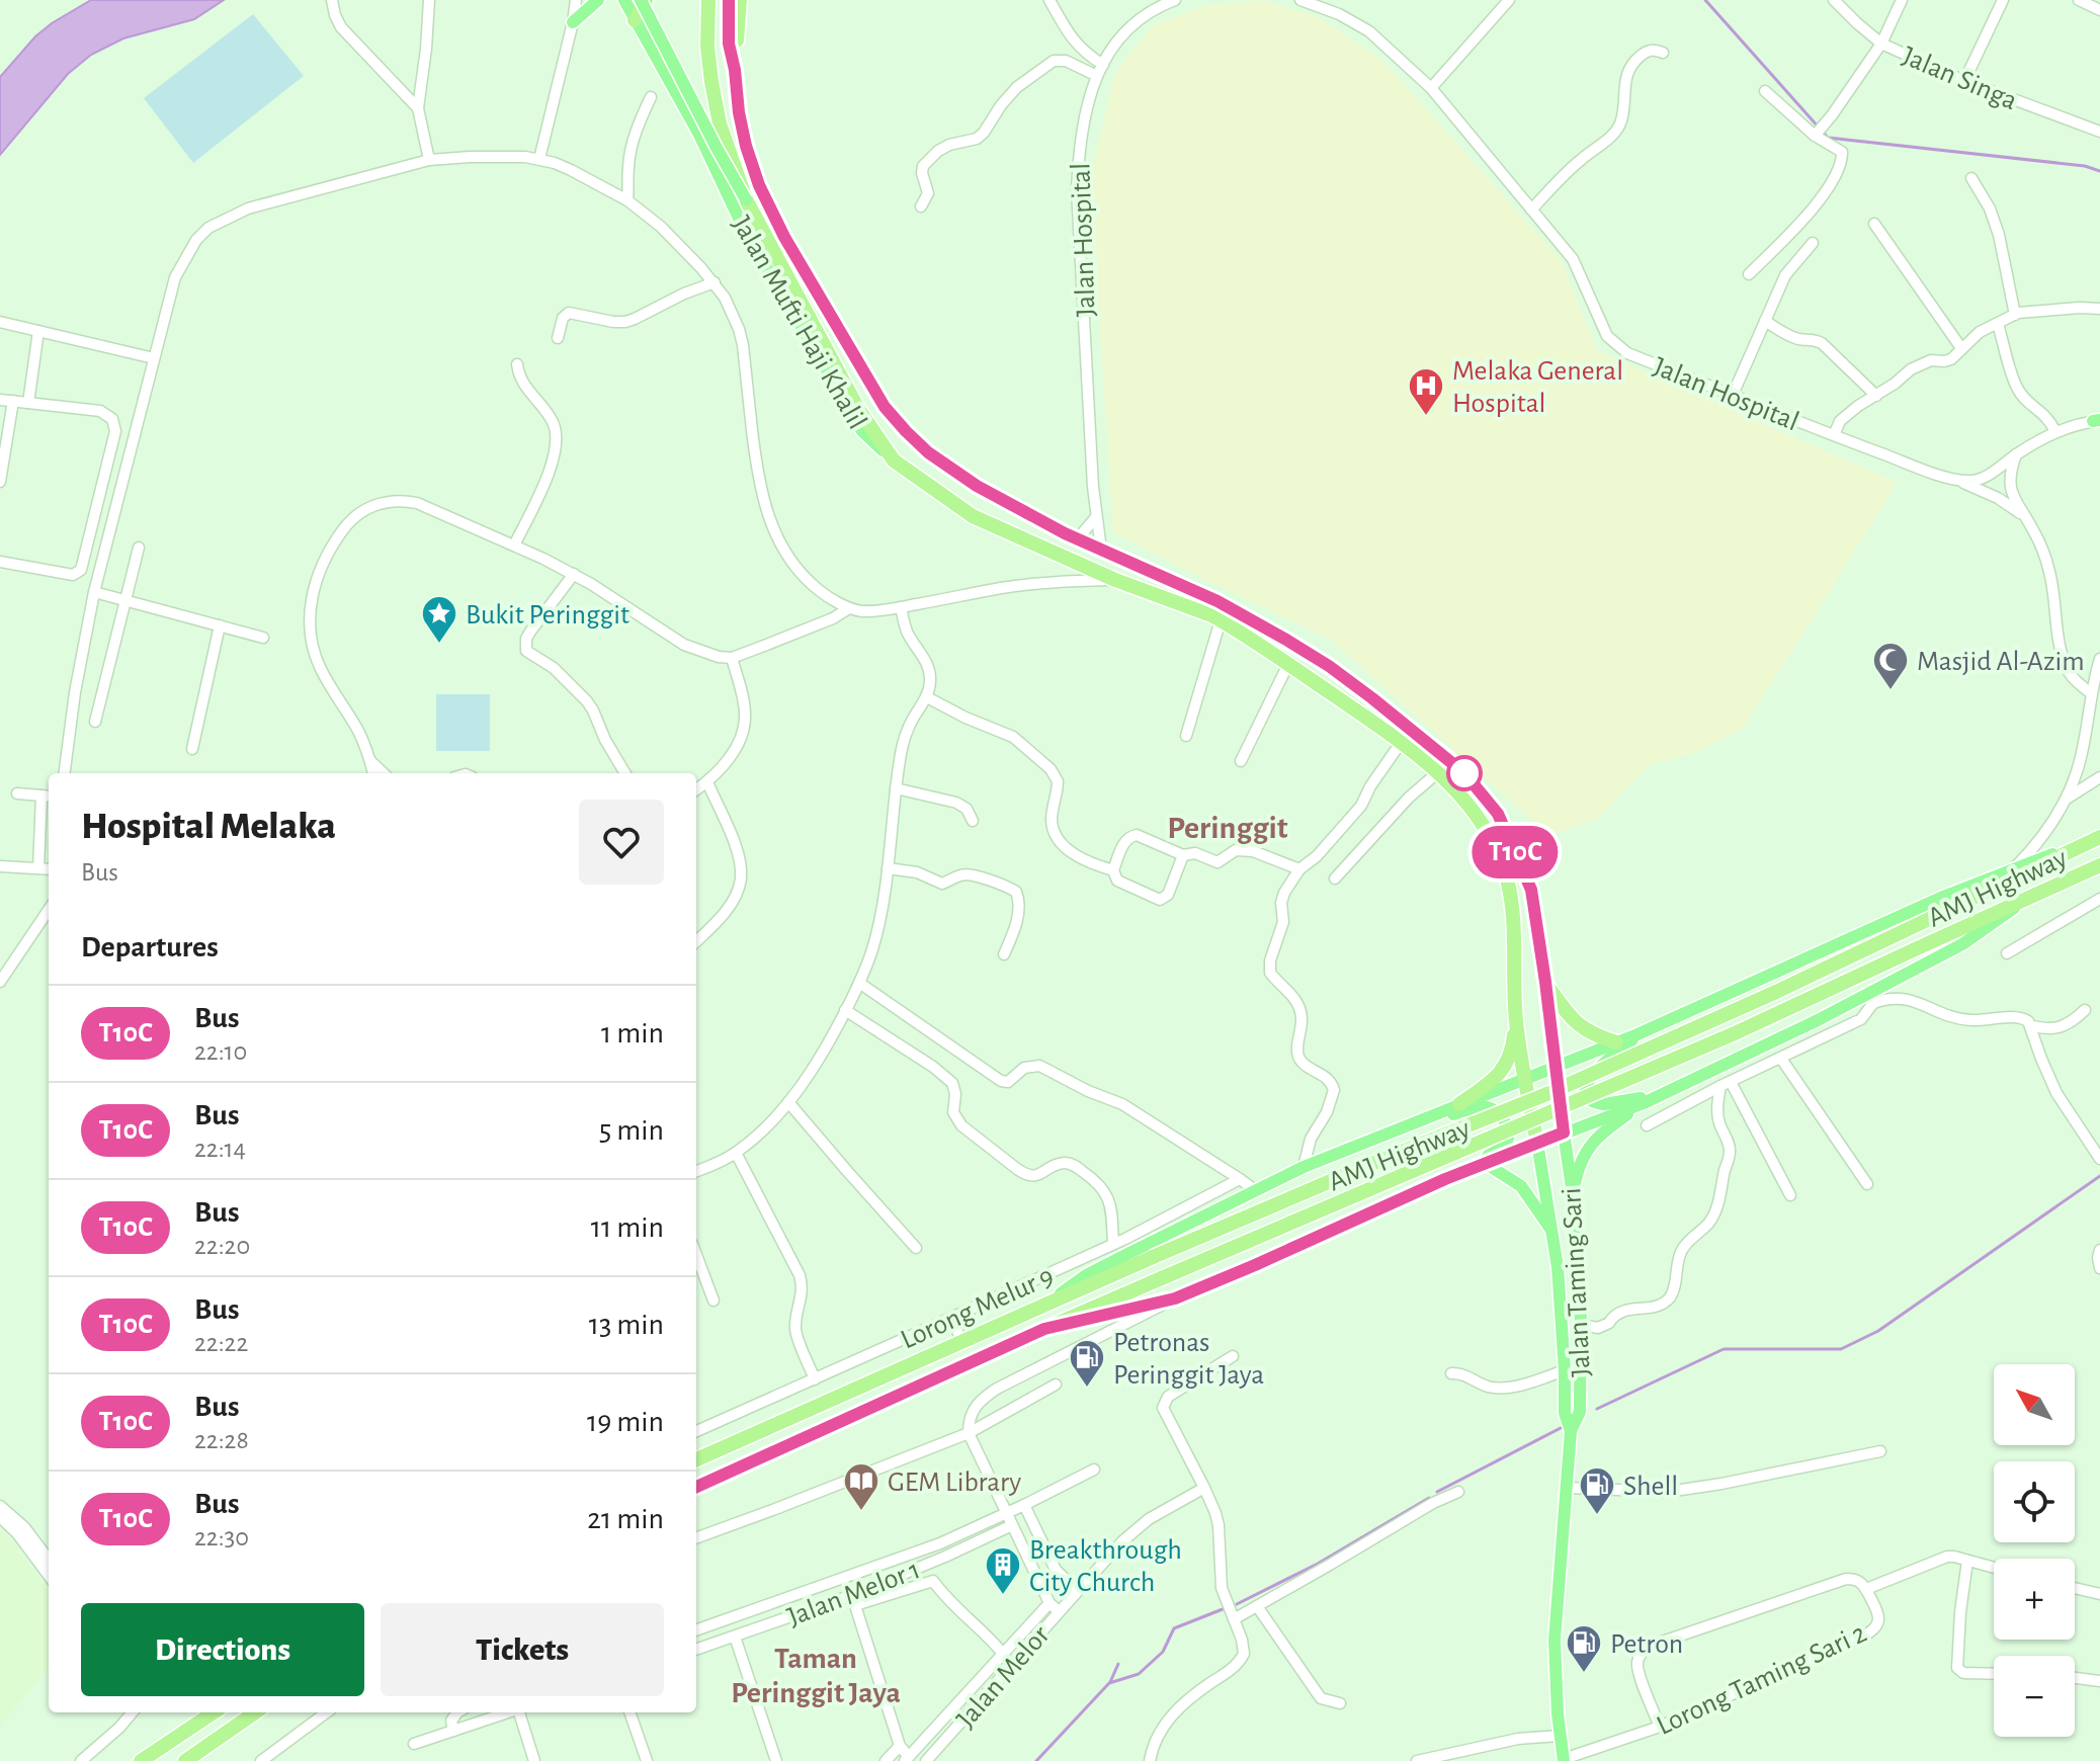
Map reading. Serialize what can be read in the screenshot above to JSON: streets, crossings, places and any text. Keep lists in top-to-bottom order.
{
  "streets": {
    "highway": ["Jalan Mufti Haji Khalil", "AMJ Highway"],
    "main road": ["Jalan Taming Sari"],
    "street": [
      "Jalan Singa",
      "Jalan Hospital",
      "Lorong Melur 9",
      "Jalan Melor 1",
      "Jalan Melor",
      "Lorong Taming Sari 2"
    ]
  },
  "crossings": [
    ["Jalan Hospital", "Jalan Mufti Haji Khalil"],
    ["Jalan Mufti Haji Khalil", "Jalan Taming Sari"],
    ["Jalan Taming Sari", "Lorong Taming Sari 2"]
  ],
  "districts": ["Peringgit", "Taman Peringgit Jaya"],
  "places": {
    "hospital": ["Melaka General Hospital"],
    "place": ["Bukit Peringgit"],
    "mosque": ["Masjid Al-Azim"],
    "fuel station": ["Petronas Peringgit Jaya", "Shell", "Petron"],
    "library": ["GEM Library"],
    "building": ["Breakthrough City Church"]
  },
  "lines": ["bus line T10C"],
  "north": "top left",
  "page": {
    "on_map": "T10C",
    "heading": [
      ["Hospital Melaka", "Bus"],
      "Departures"
    ],
    "list": [
      {
        "mark": "T10C",
        "name": "Bus",
        "note": "22:10",
        "value": "1 min"
      },
      {
        "mark": "T10C",
        "name": "Bus",
        "note": "22:14",
        "value": "5 min"
      },
      {
        "mark": "T10C",
        "name": "Bus",
        "note": "22:20",
        "value": "11 min"
      },
      {
        "mark": "T10C",
        "name": "Bus",
        "note": "22:22",
        "value": "13 min"
      },
      {
        "mark": "T10C",
        "name": "Bus",
        "note": "22:28",
        "value": "19 min"
      },
      {
        "mark": "T10C",
        "name": "Bus",
        "note": "22:30",
        "value": "21 min"
      }
    ],
    "map_buttons": ["+", "−"],
    "buttons": ["Directions", "Tickets"]
  }
}
